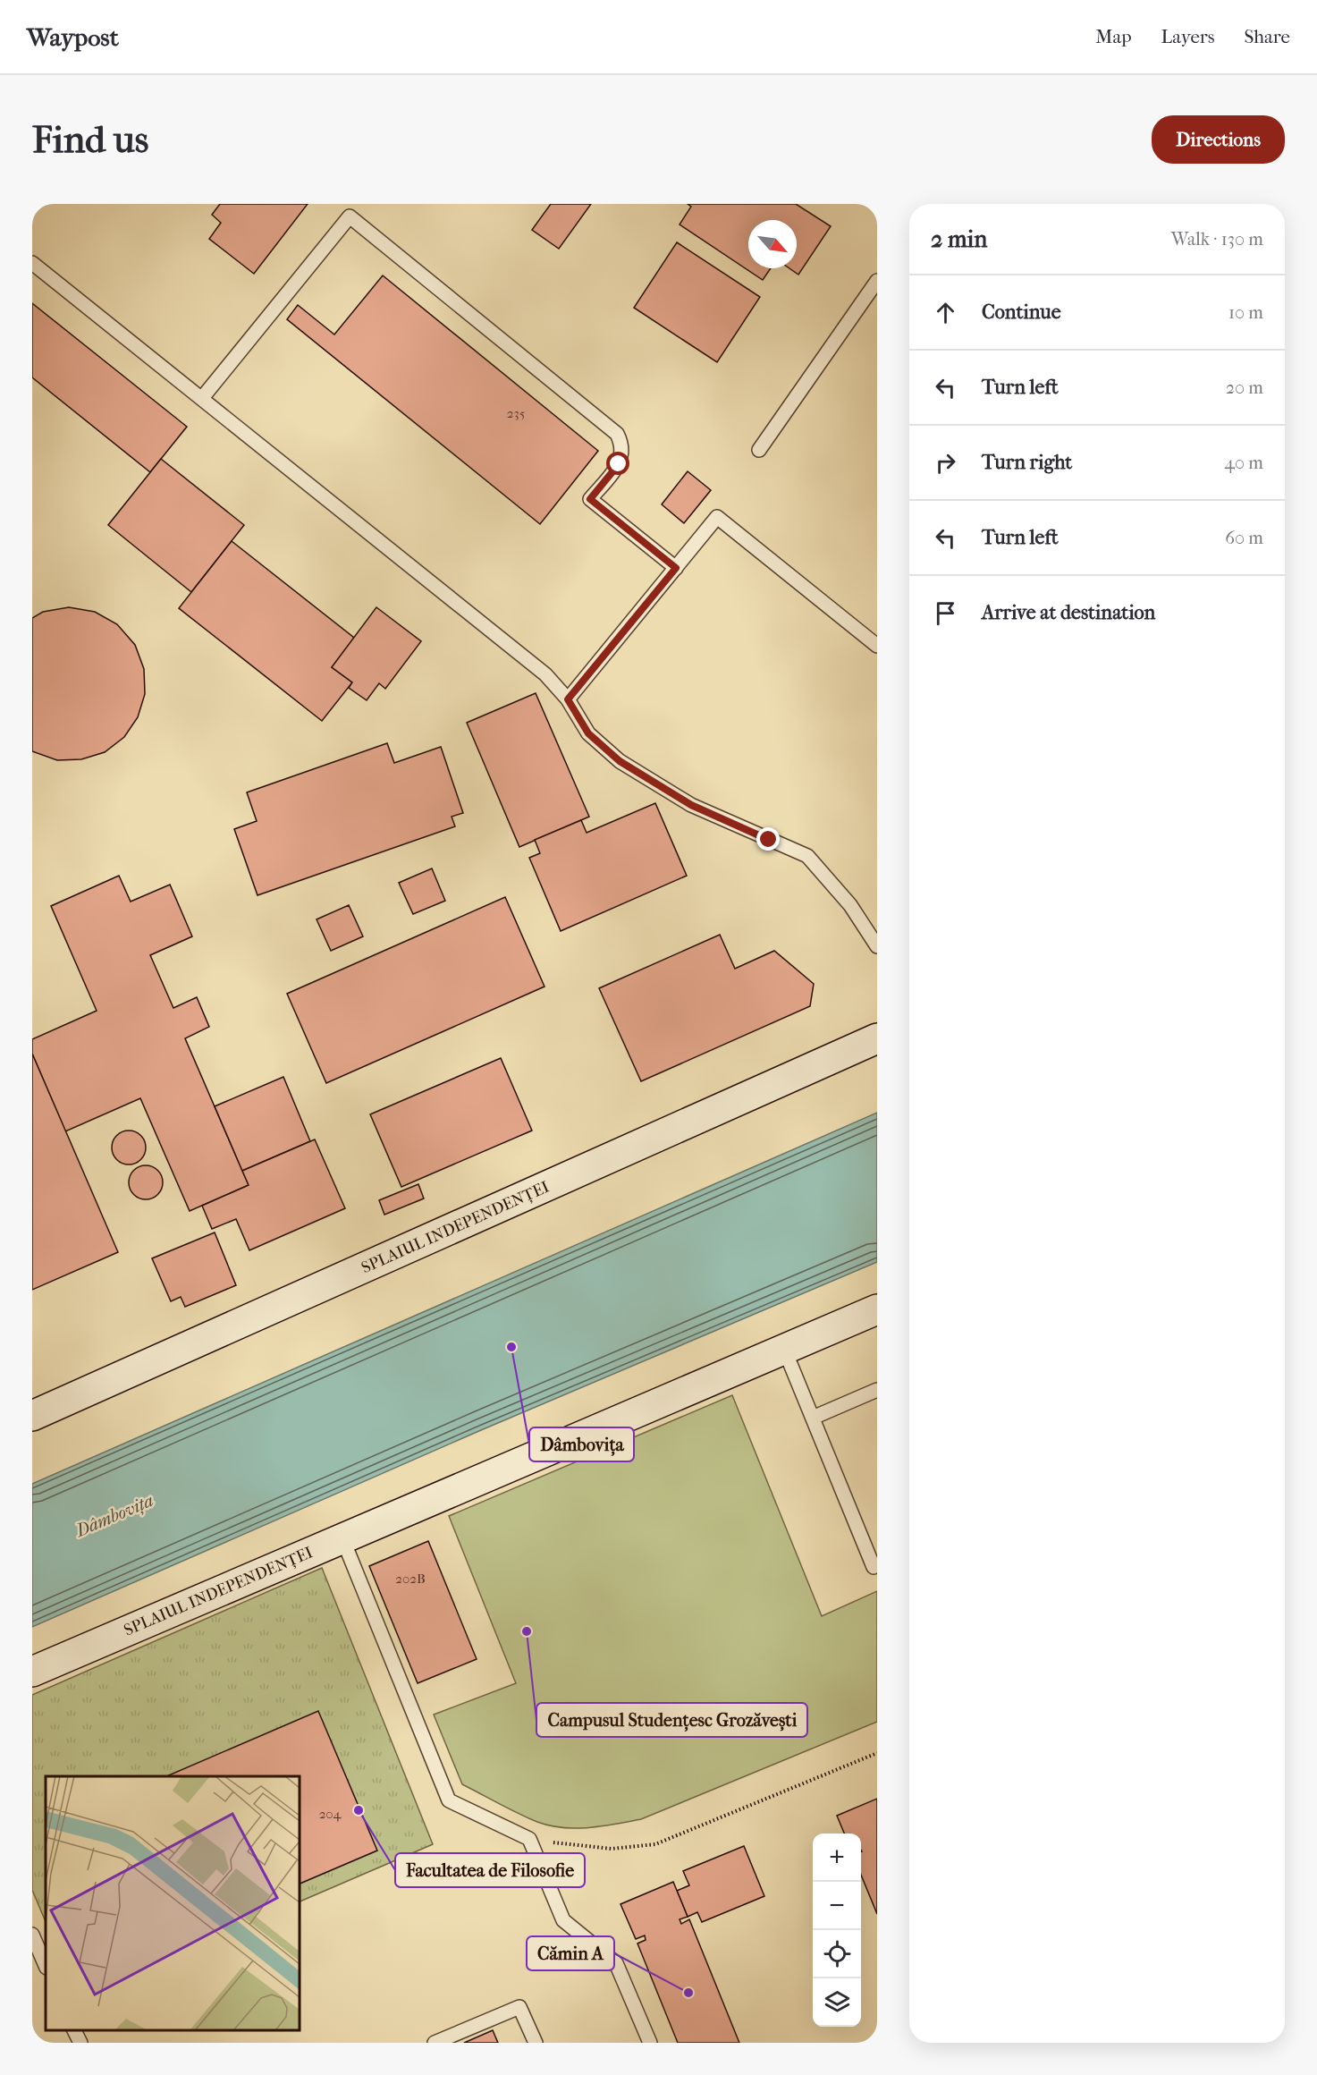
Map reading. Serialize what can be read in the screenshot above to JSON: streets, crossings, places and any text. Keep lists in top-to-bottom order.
{
  "streets": {
    "main road": ["SPLAIUL INDEPENDENȚEI"]
  },
  "water": ["Dâmbovița"],
  "places": [
    "Dâmbovița",
    "Campusul Studențesc Grozăvești",
    "Facultatea de Filosofie",
    "Cămin A"
  ],
  "house_numbers": ["235", "202B", "204"],
  "north": "bottom right",
  "page": {
    "header": "Waypost",
    "nav": ["Map", "Layers", "Share"],
    "buttons": "Directions",
    "title": "Find us",
    "heading": ["2 min", "Walk · 130 m"],
    "list": [
      ["Continue", "10 m"],
      ["Turn left", "20 m"],
      ["Turn right", "40 m"],
      ["Turn left", "60 m"],
      "Arrive at destination"
    ],
    "map_buttons": ["+", "−"]
  }
}
